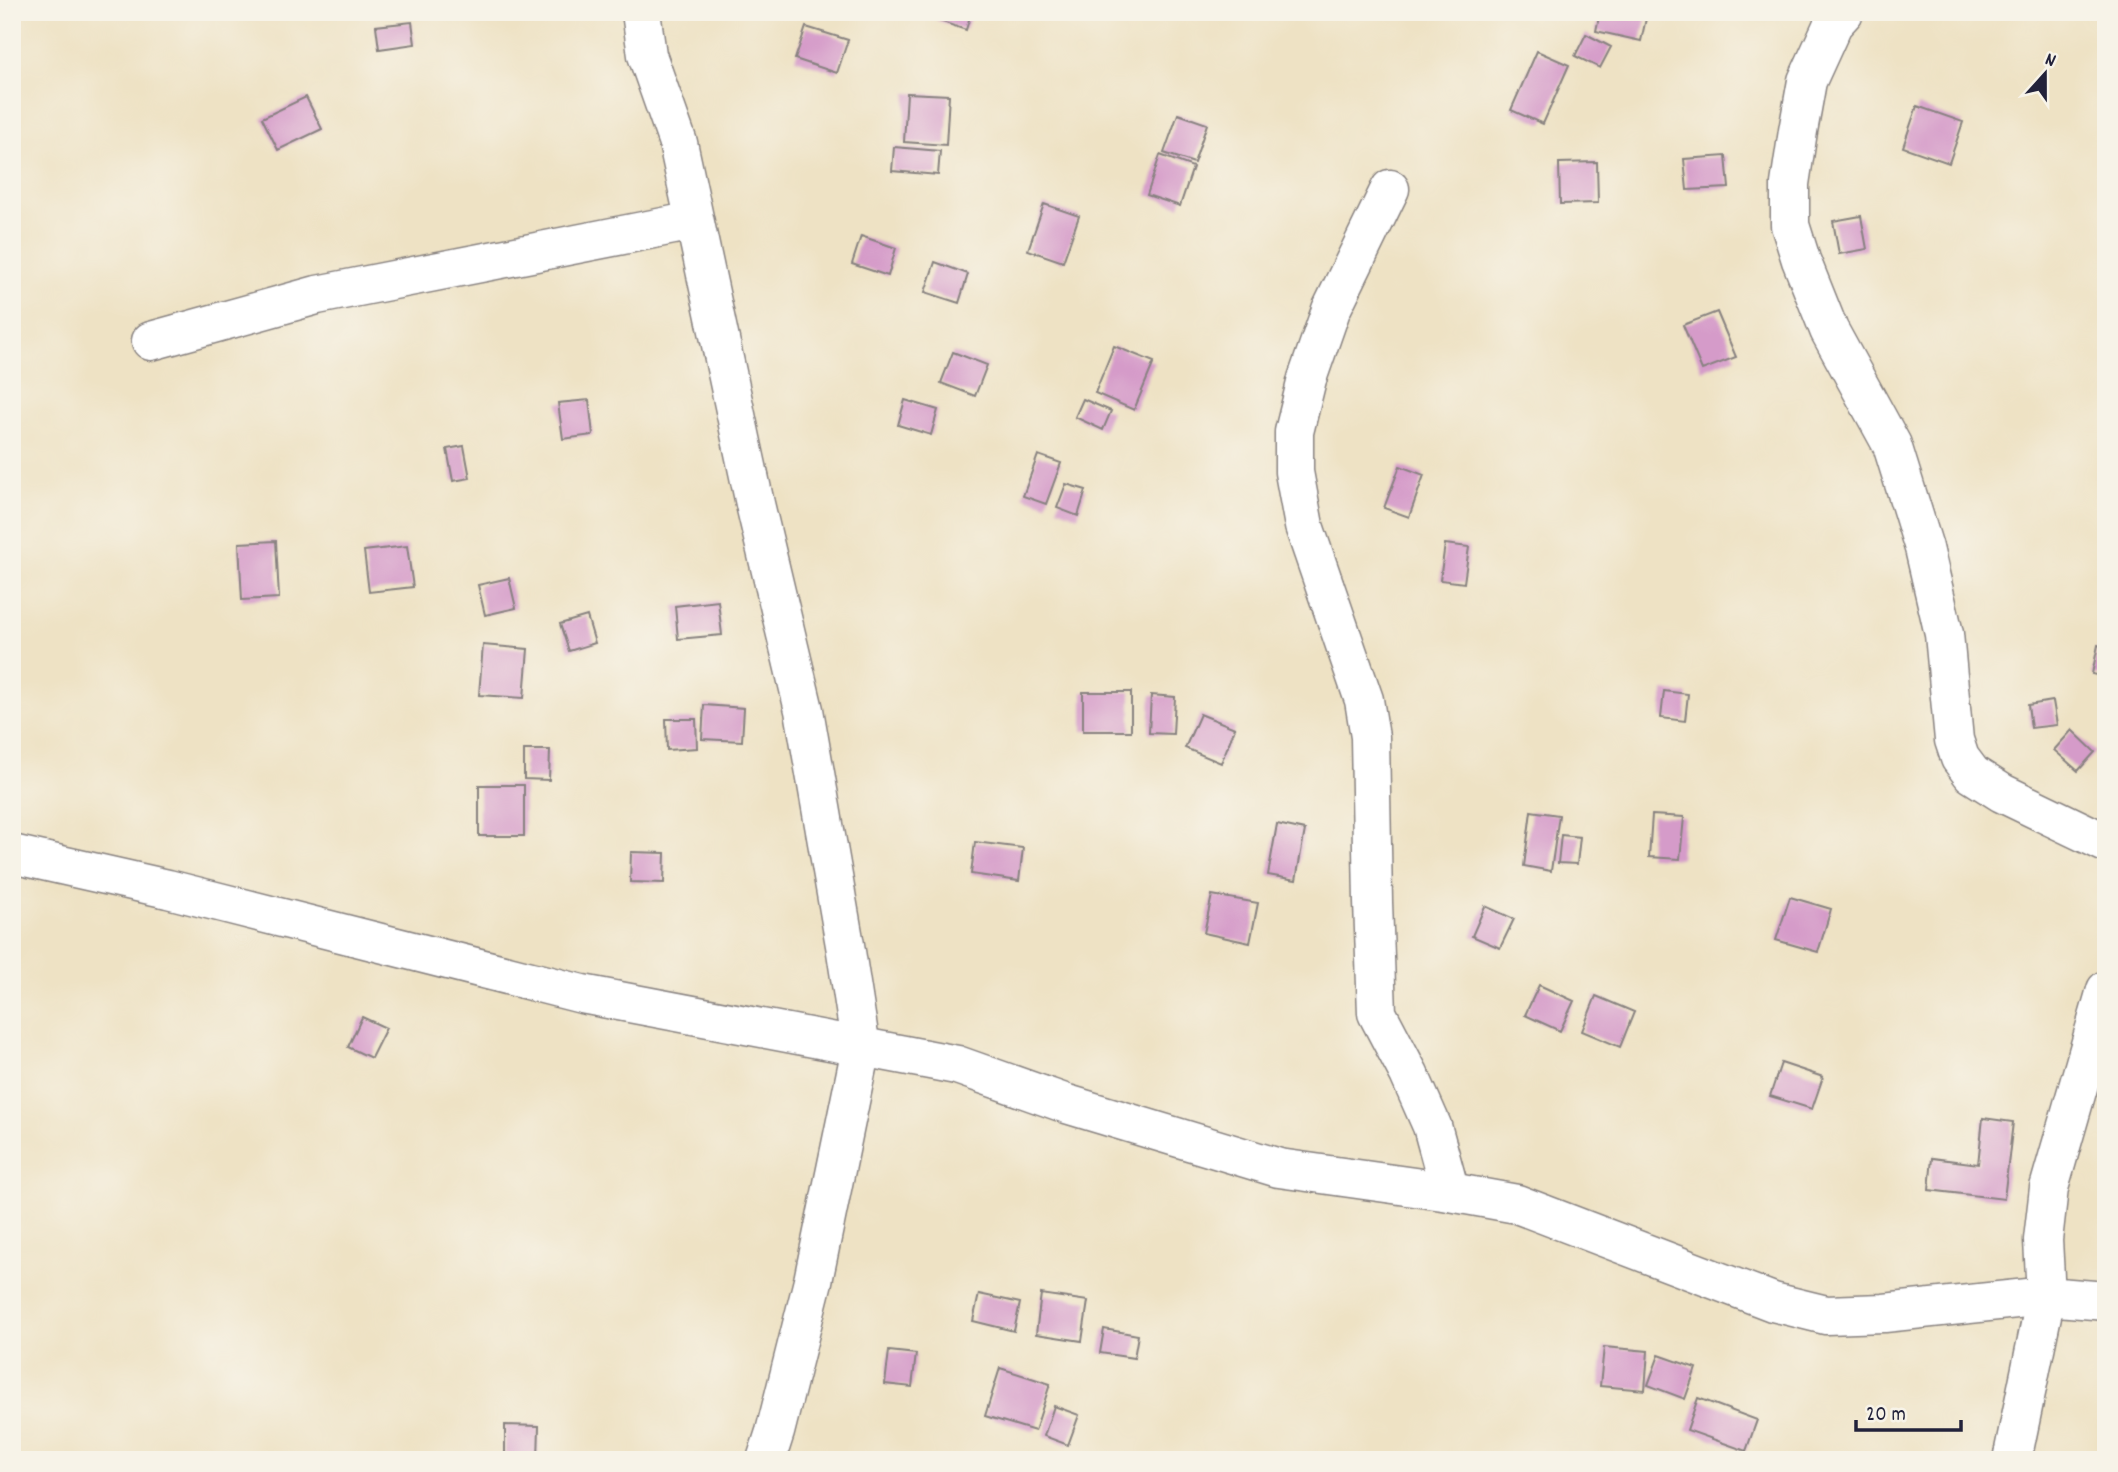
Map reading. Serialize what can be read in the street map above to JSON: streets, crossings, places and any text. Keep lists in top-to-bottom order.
{
  "scale_bar": "20 m",
  "north": "top"
}
